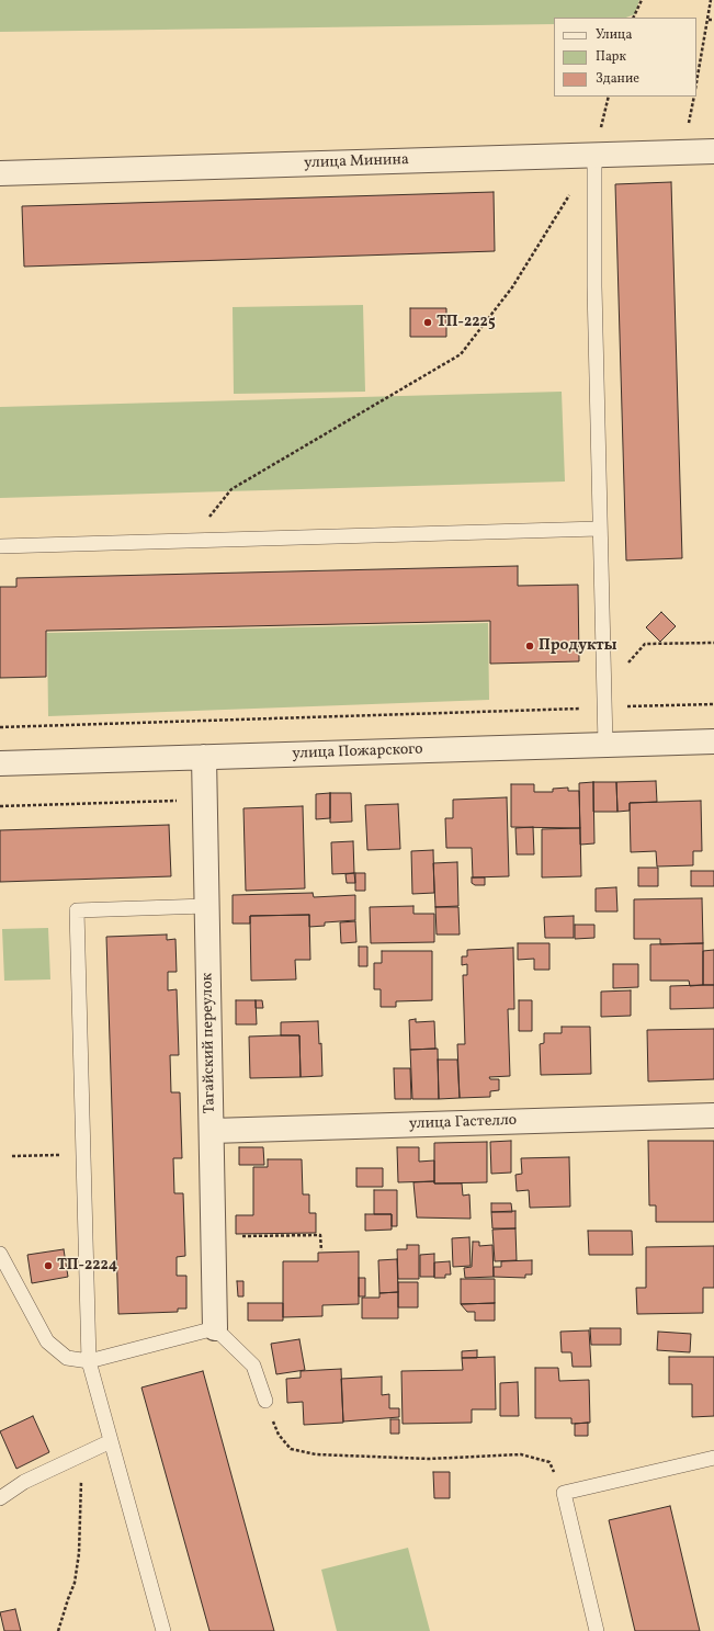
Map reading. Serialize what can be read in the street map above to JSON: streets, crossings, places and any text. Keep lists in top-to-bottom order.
{
  "streets": {
    "street": [
      "улица Минина",
      "улица Пожарского",
      "Тагайский переулок",
      "улица Гастелло"
    ]
  },
  "crossings": [
    ["улица Пожарского", "Тагайский переулок"],
    ["Тагайский переулок", "улица Гастелло"]
  ],
  "places": ["ТП-2225", "Продукты", "ТП-2224"],
  "legend": ["Улица", "Парк", "Здание"]
}
